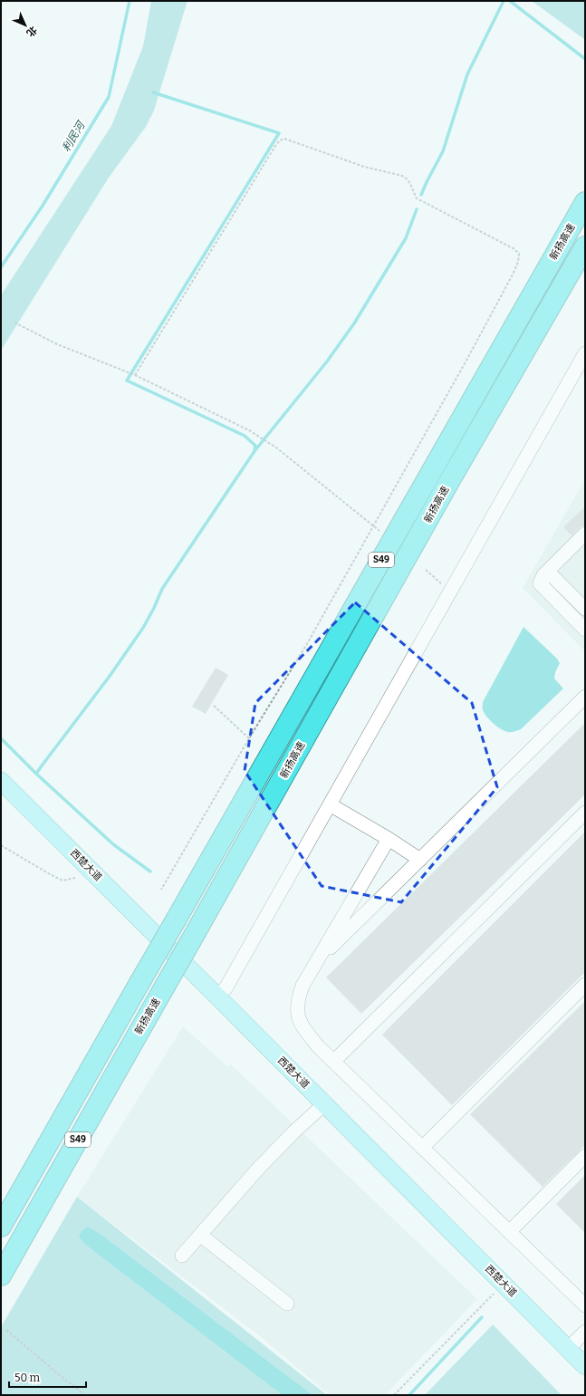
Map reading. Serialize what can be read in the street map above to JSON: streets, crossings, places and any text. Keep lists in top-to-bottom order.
{
  "streets": {
    "highway": ["新扬高速", "S49"],
    "main road": ["西楚大道"]
  },
  "water": ["利民河"],
  "scale_bar": "50 m",
  "north": "bottom right"
}
